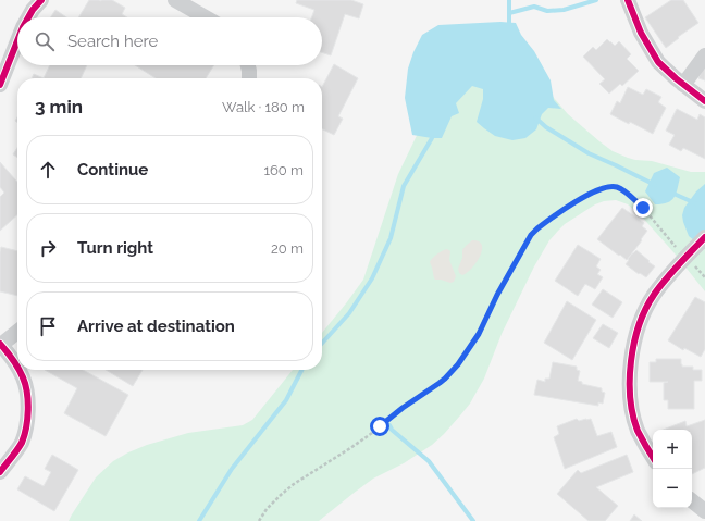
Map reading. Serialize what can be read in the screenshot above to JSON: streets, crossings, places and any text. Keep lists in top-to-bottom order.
{
  "page": {
    "search": "Search here",
    "heading": ["3 min", "Walk · 180 m"],
    "list": [
      ["Continue", "160 m"],
      ["Turn right", "20 m"],
      "Arrive at destination"
    ],
    "map_buttons": ["+", "−"]
  }
}
